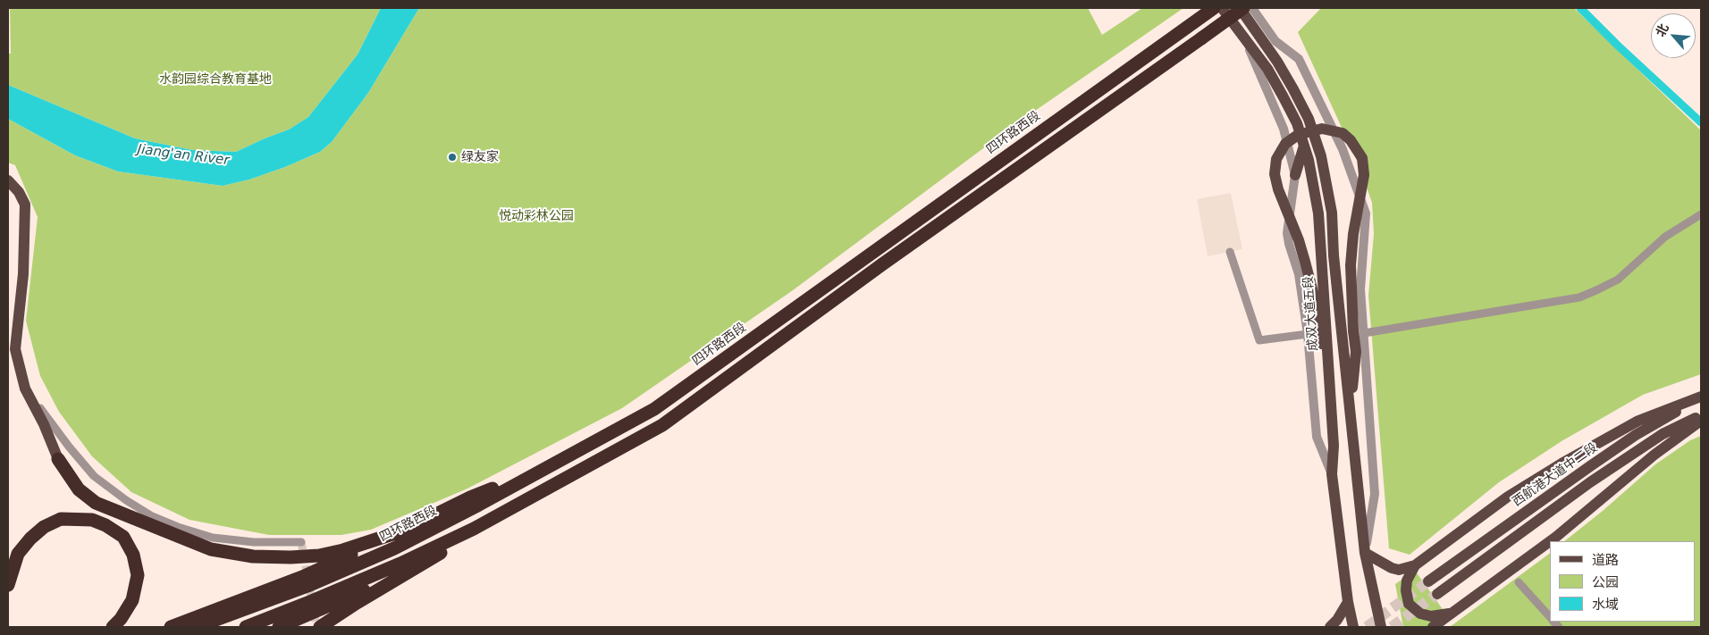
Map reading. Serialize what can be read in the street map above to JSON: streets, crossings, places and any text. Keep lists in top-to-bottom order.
{
  "streets": {
    "highway": ["四环路西段"],
    "main road": ["成双大道五段", "西航港大道中二段"]
  },
  "water": ["Jiang'an River"],
  "parks": ["水韵园综合教育基地", "悦动彩林公园"],
  "places": ["绿友家"],
  "legend": ["道路", "公园", "水域"],
  "north": "top left"
}
